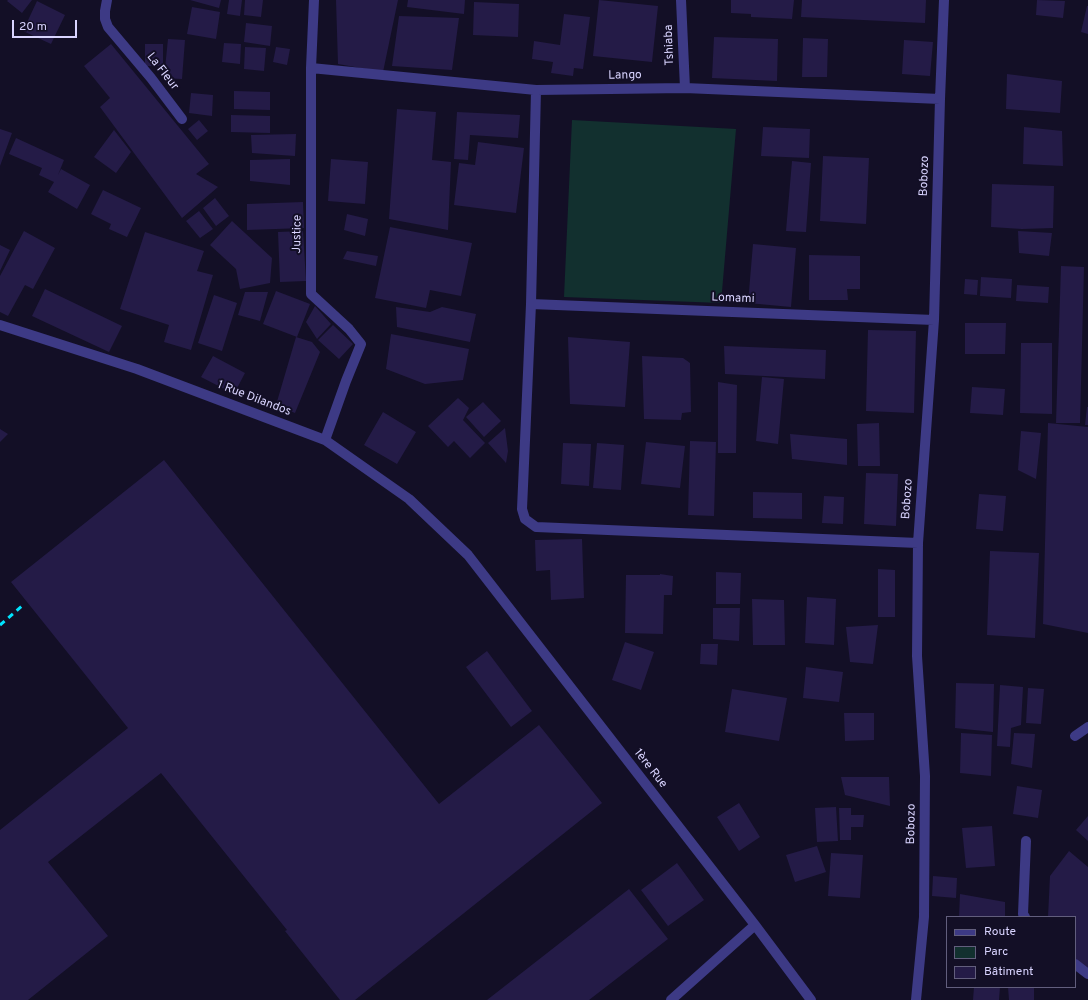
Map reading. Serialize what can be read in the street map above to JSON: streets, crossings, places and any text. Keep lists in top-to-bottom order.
{
  "streets": {
    "street": [
      "Tshiaba",
      "La Fleur",
      "Lango",
      "Bobozo",
      "Justice",
      "Lomami",
      "1 Rue Dilandos",
      "1ère Rue"
    ]
  },
  "crossings": [
    ["Tshiaba", "Lango"],
    ["Lango", "Bobozo"],
    ["Lango", "Justice"],
    ["Bobozo", "Lomami"],
    ["Justice", "1 Rue Dilandos"],
    ["1 Rue Dilandos", "1ère Rue"]
  ],
  "legend": ["Route", "Parc", "Bâtiment"],
  "scale_bar": "20 m"
}
